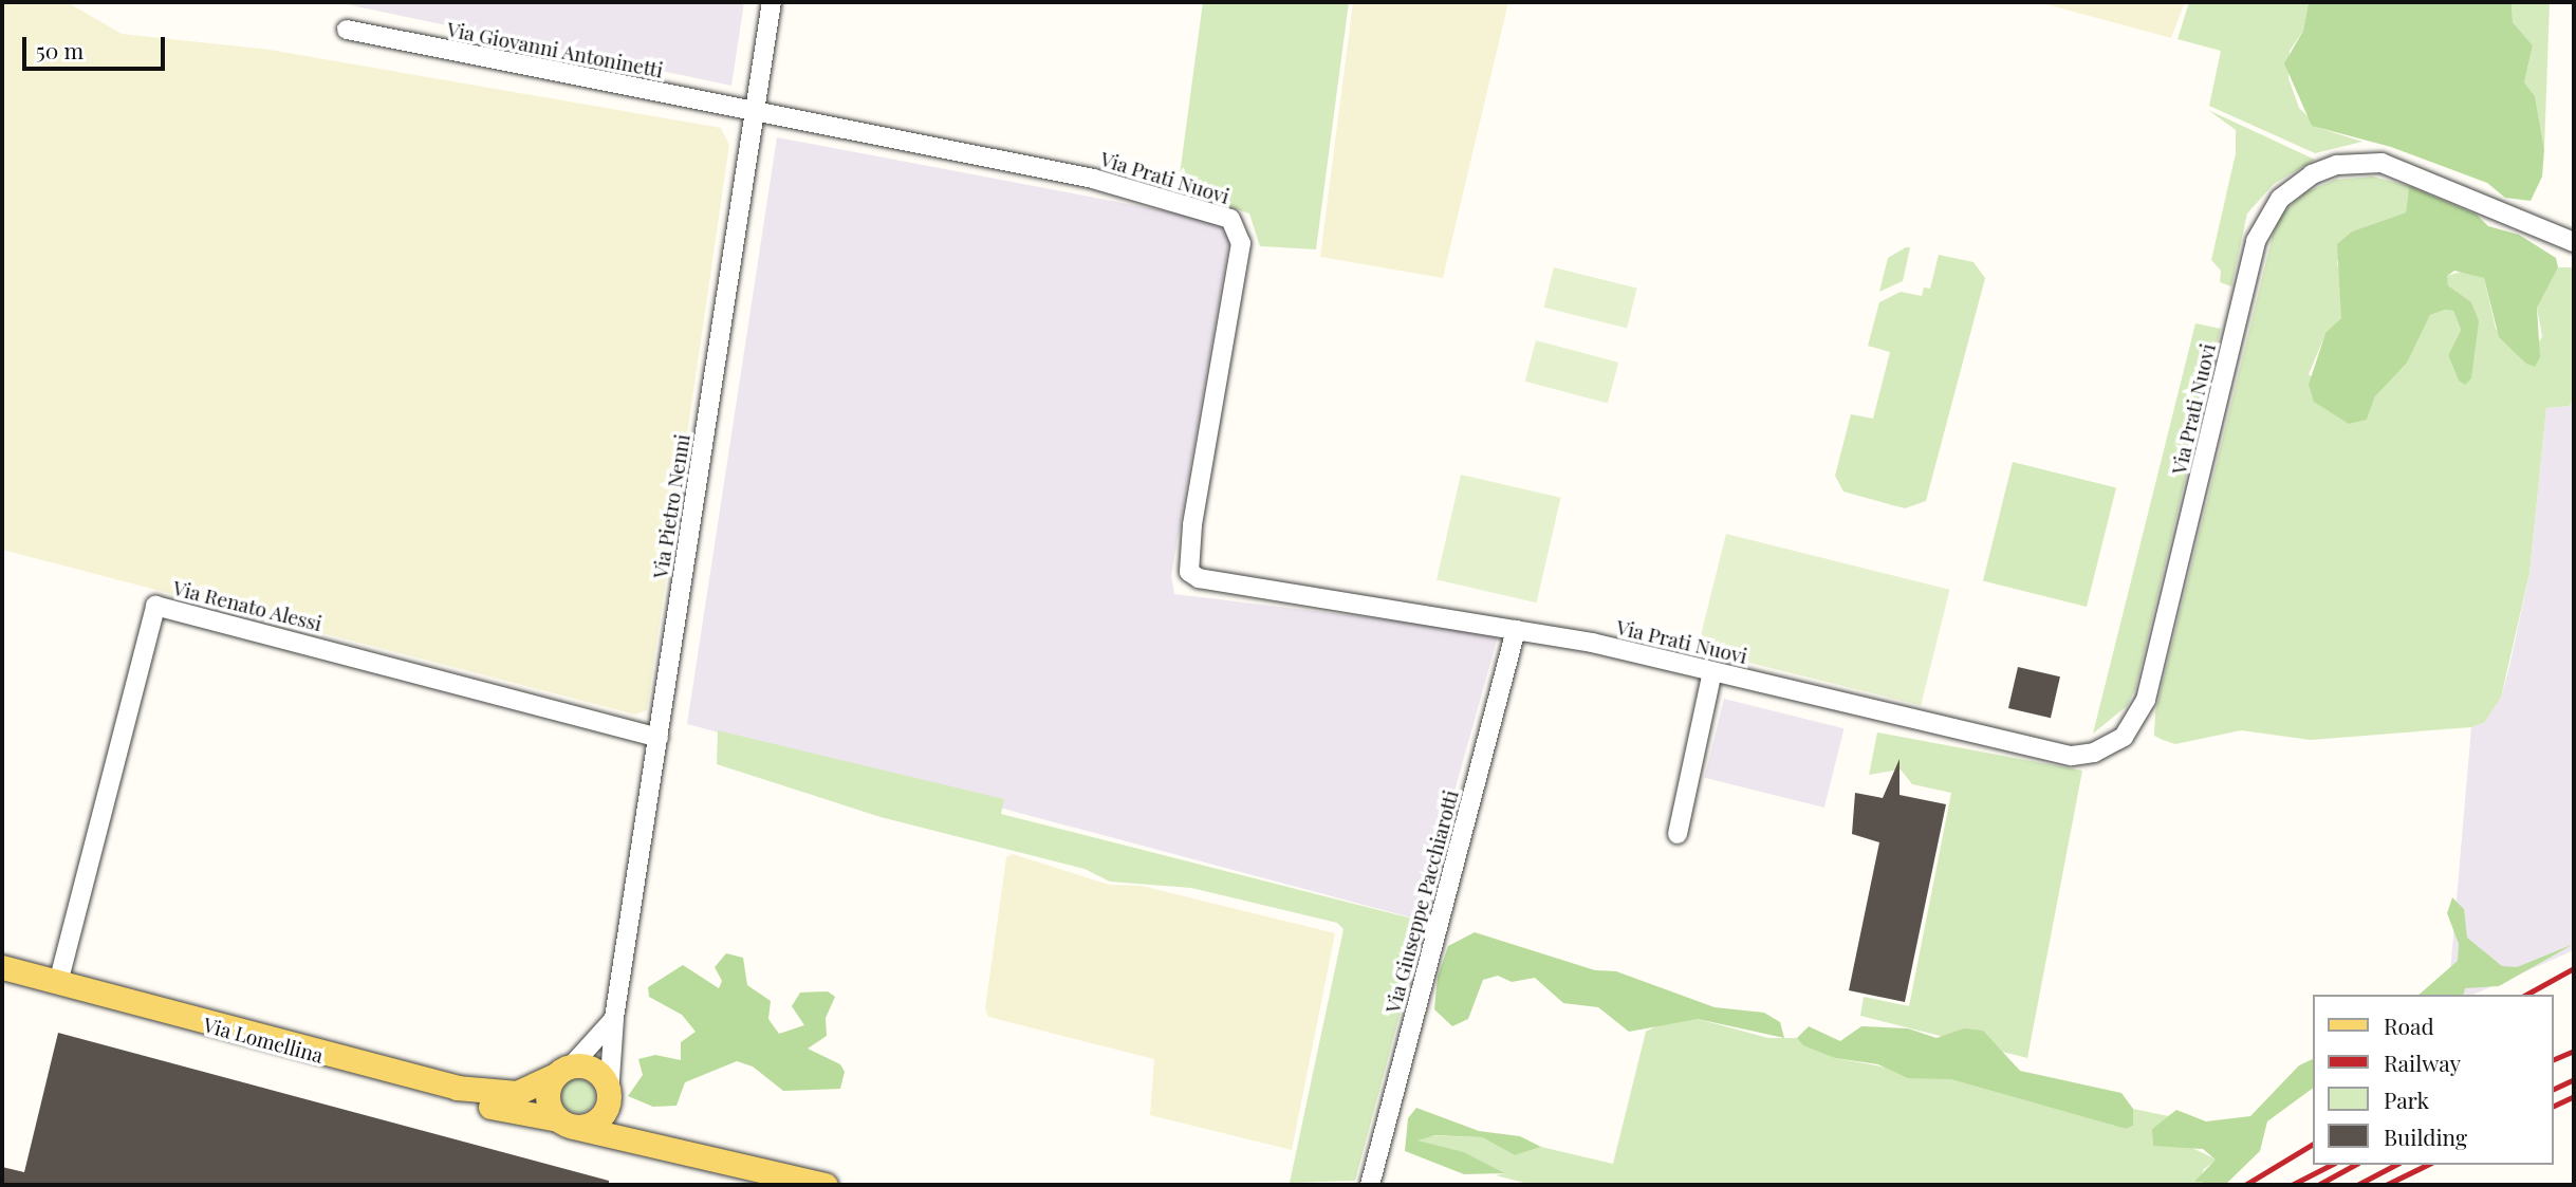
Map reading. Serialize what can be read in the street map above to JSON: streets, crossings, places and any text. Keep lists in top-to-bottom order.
{
  "streets": {
    "main road": ["Via Lomellina"],
    "street": [
      "Via Giovanni Antoninetti",
      "Via Prati Nuovi",
      "Via Pietro Nenni",
      "Via Renato Alessi",
      "Via Giuseppe Pacchiarotti"
    ]
  },
  "crossings": [
    ["Via Giovanni Antoninetti", "Via Prati Nuovi"],
    ["Via Giovanni Antoninetti", "Via Pietro Nenni"],
    ["Via Prati Nuovi", "Via Pietro Nenni"],
    ["Via Prati Nuovi", "Via Giuseppe Pacchiarotti"],
    ["Via Pietro Nenni", "Via Renato Alessi"],
    ["Via Pietro Nenni", "Via Lomellina"],
    ["Via Renato Alessi", "Via Lomellina"]
  ],
  "legend": [
    "Road",
    "Railway",
    "Park",
    "Building"
  ],
  "scale_bar": "50 m"
}
